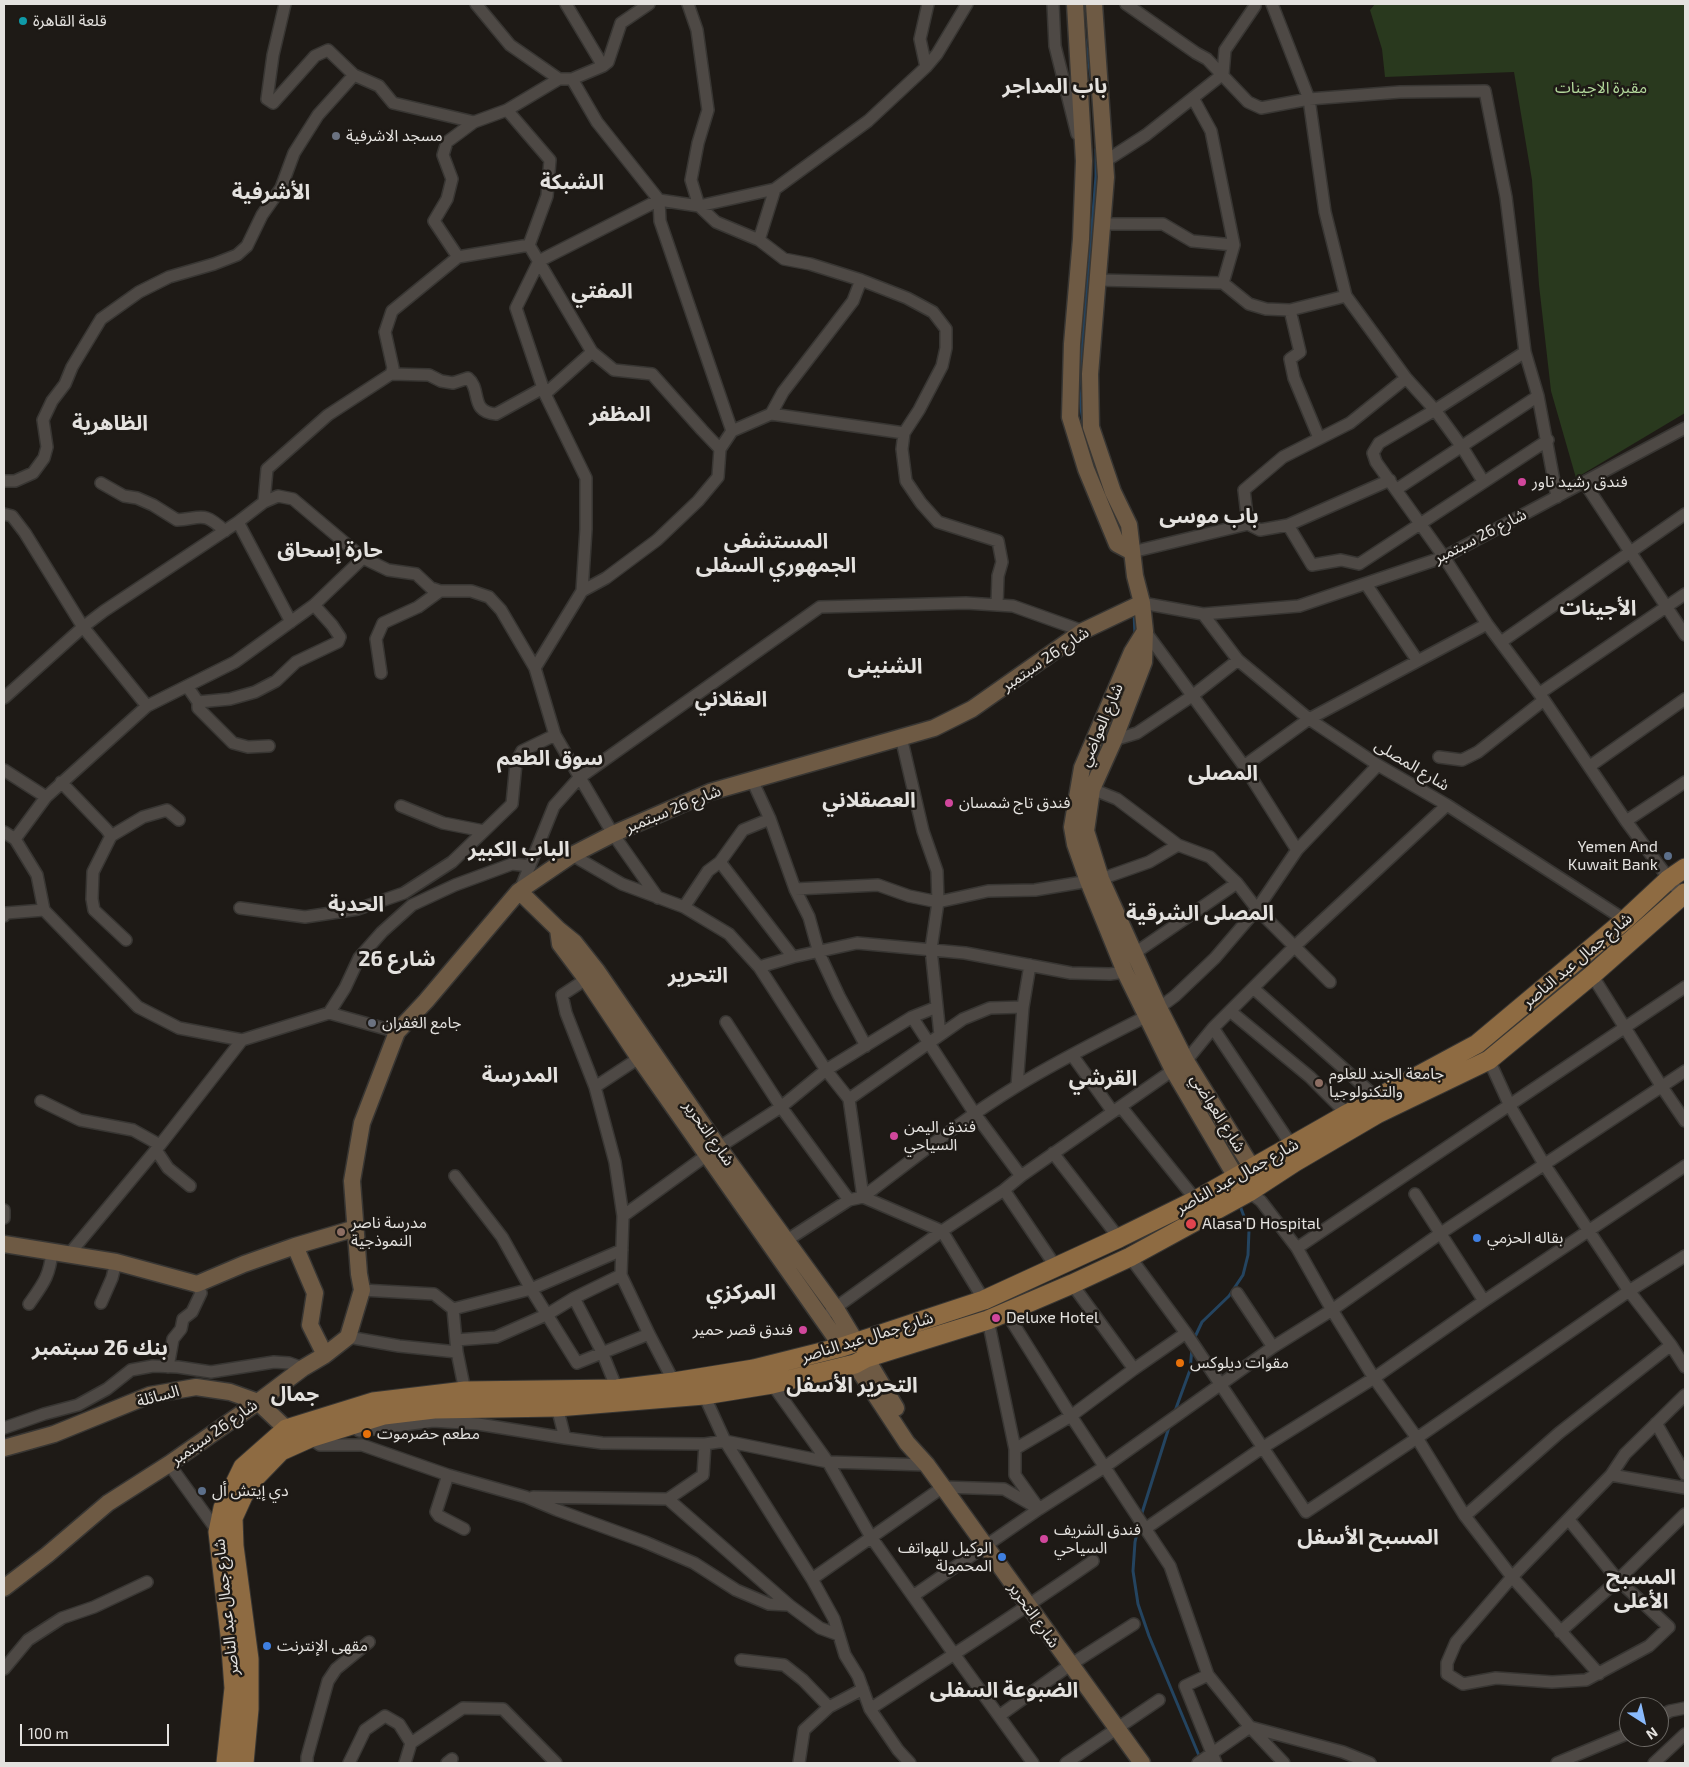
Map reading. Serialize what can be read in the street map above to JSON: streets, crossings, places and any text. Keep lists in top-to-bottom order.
{
  "streets": {
    "main road": [
      "شارع 26 سبتمبر",
      "شارع العواضي",
      "شارع جمال عبد الناصر",
      "شارع التحرير",
      "السائلة"
    ],
    "street": ["شارع المصلى"]
  },
  "crossings": [
    ["شارع 26 سبتمبر", "شارع المصلى"],
    ["شارع 26 سبتمبر", "شارع التحرير"],
    ["شارع 26 سبتمبر", "السائلة"],
    ["شارع العواضي", "شارع جمال عبد الناصر"],
    ["شارع المصلى", "شارع جمال عبد الناصر"],
    ["شارع جمال عبد الناصر", "شارع التحرير"],
    ["شارع جمال عبد الناصر", "السائلة"]
  ],
  "districts": [
    "باب المداجر",
    "الشبكة",
    "الأشرفية",
    "المفتي",
    "المظفر",
    "الظاهرية",
    "باب موسى",
    "المستشفى الجمهوري السفلى",
    "حارة إسحاق",
    "الأجينات",
    "الشنينى",
    "العقلاني",
    "سوق الطعم",
    "المصلى",
    "العصقلاني",
    "الباب الكبير",
    "الحدبة",
    "المصلى الشرقية",
    "شارع 26",
    "التحرير",
    "المدرسة",
    "القرشي",
    "المركزي",
    "بنك 26 سبتمبر",
    "التحرير الأسفل",
    "جمال",
    "المسبح الأسفل",
    "المسبح الأعلى",
    "الضبوعة السفلى"
  ],
  "parks": ["مقبرة الاجينات"],
  "places": [
    "قلعة القاهرة",
    "مسجد الاشرفية",
    "فندق رشيد تاور",
    "فندق تاج شمسان",
    "Yemen And Kuwait Bank",
    "جامع الغفران",
    "جامعة الجند للعلوم والتكنولوجيا",
    "فندق اليمن السياحي",
    "Alasa'D Hospital",
    "مدرسة ناصر النموذجية",
    "بقاله الحزمي",
    "Deluxe Hotel",
    "فندق قصر حمير",
    "مقوات ديلوكس",
    "مطعم حضرموت",
    "دي إيتش أل",
    "فندق الشريف السياحي",
    "الوكيل للهواتف المحمولة",
    "مقهى الإنترنت"
  ],
  "scale_bar": "100 m",
  "north": "bottom right"
}
